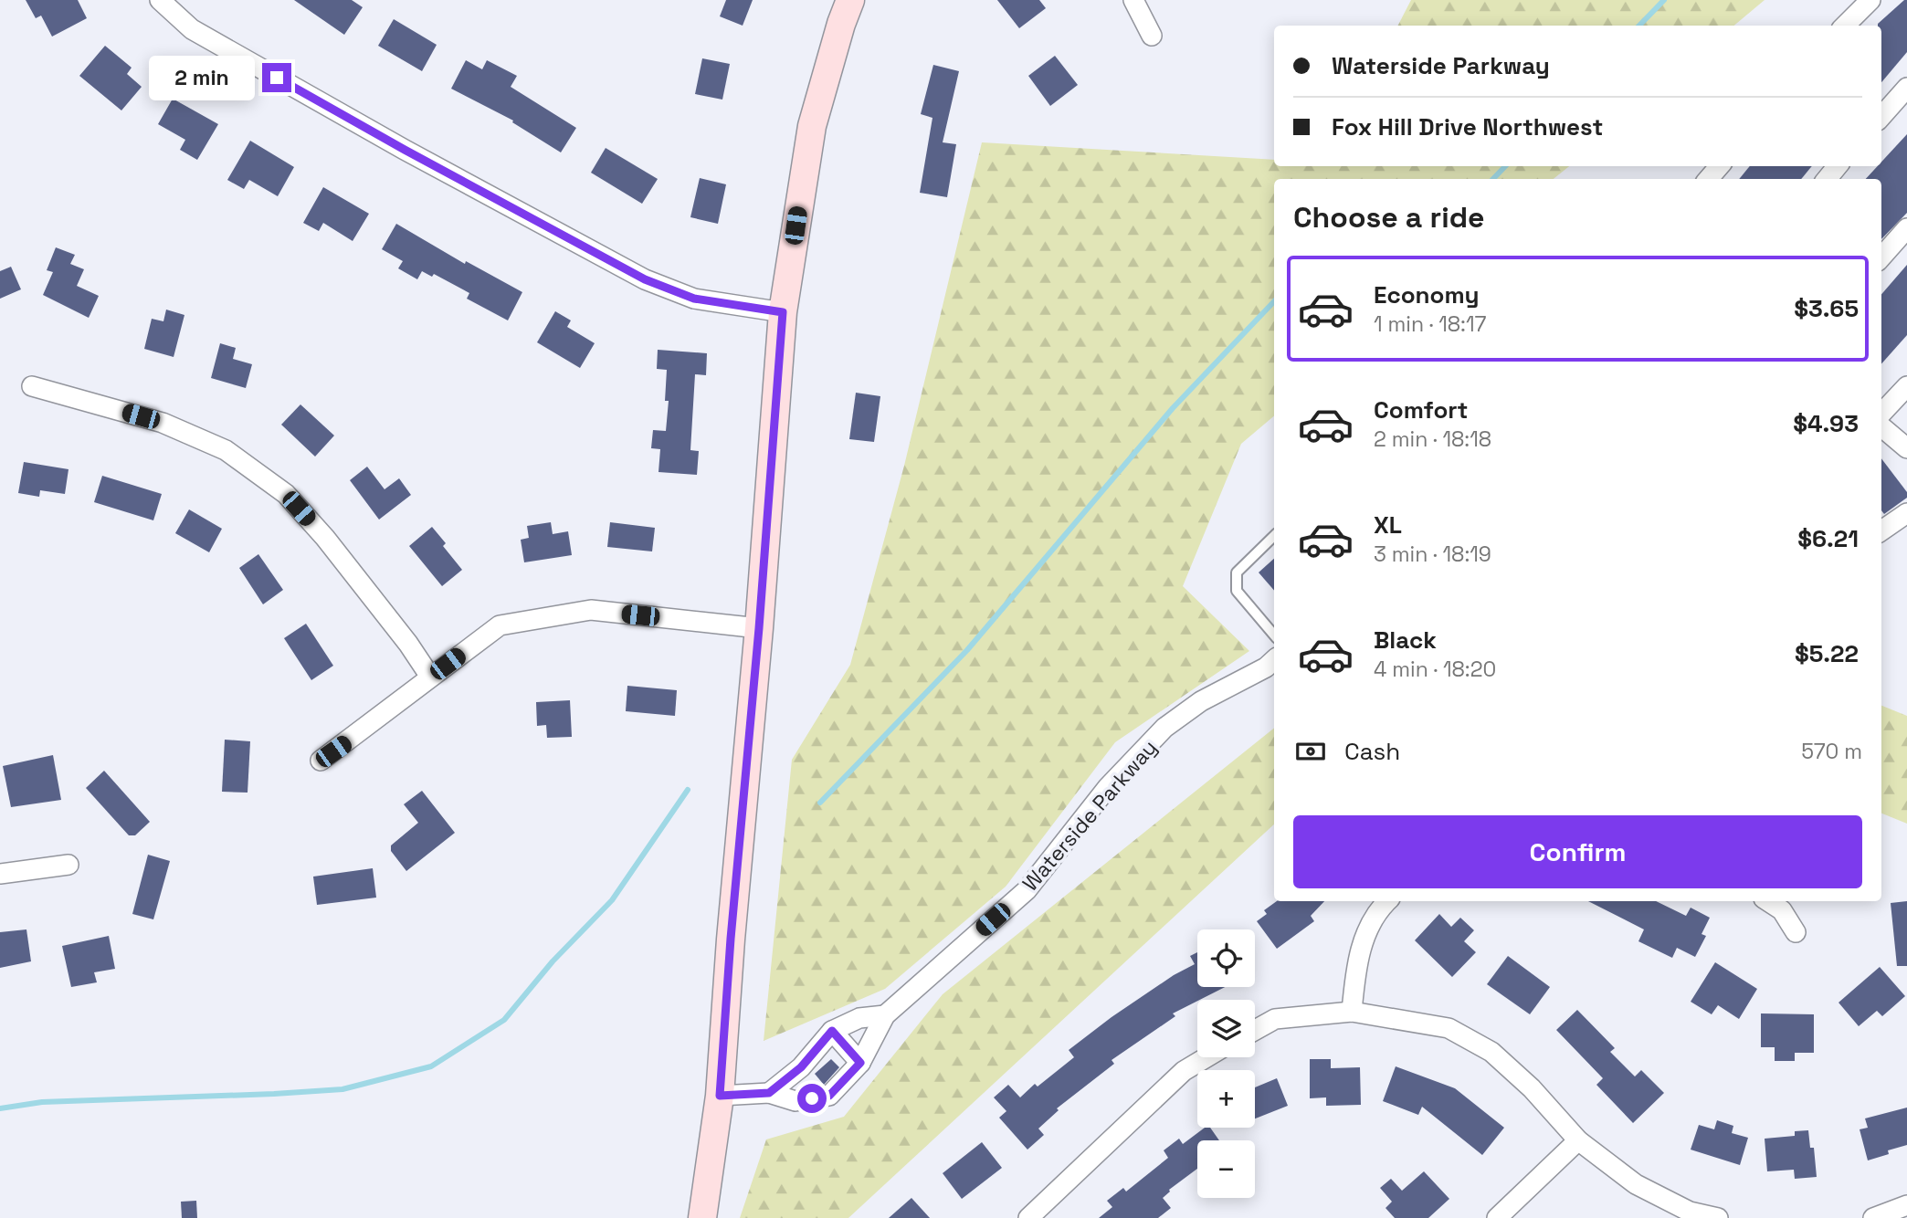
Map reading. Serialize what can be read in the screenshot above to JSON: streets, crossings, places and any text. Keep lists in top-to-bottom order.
{
  "streets": {
    "street": ["Waterside Parkway"]
  },
  "page": {
    "banner": ["Waterside Parkway", "Fox Hill Drive Northwest"],
    "bubble": "2 min",
    "heading": "Choose a ride",
    "list": [
      {
        "name": "Economy",
        "note": "1 min · 18:17",
        "value": "$3.65"
      },
      {
        "name": "Comfort",
        "note": "2 min · 18:18",
        "value": "$4.93"
      },
      {
        "name": "XL",
        "note": "3 min · 18:19",
        "value": "$6.21"
      },
      {
        "name": "Black",
        "note": "4 min · 18:20",
        "value": "$5.22"
      }
    ],
    "pay": ["Cash", "570 m"],
    "buttons": "Confirm",
    "map_buttons": ["+", "−"]
  }
}
